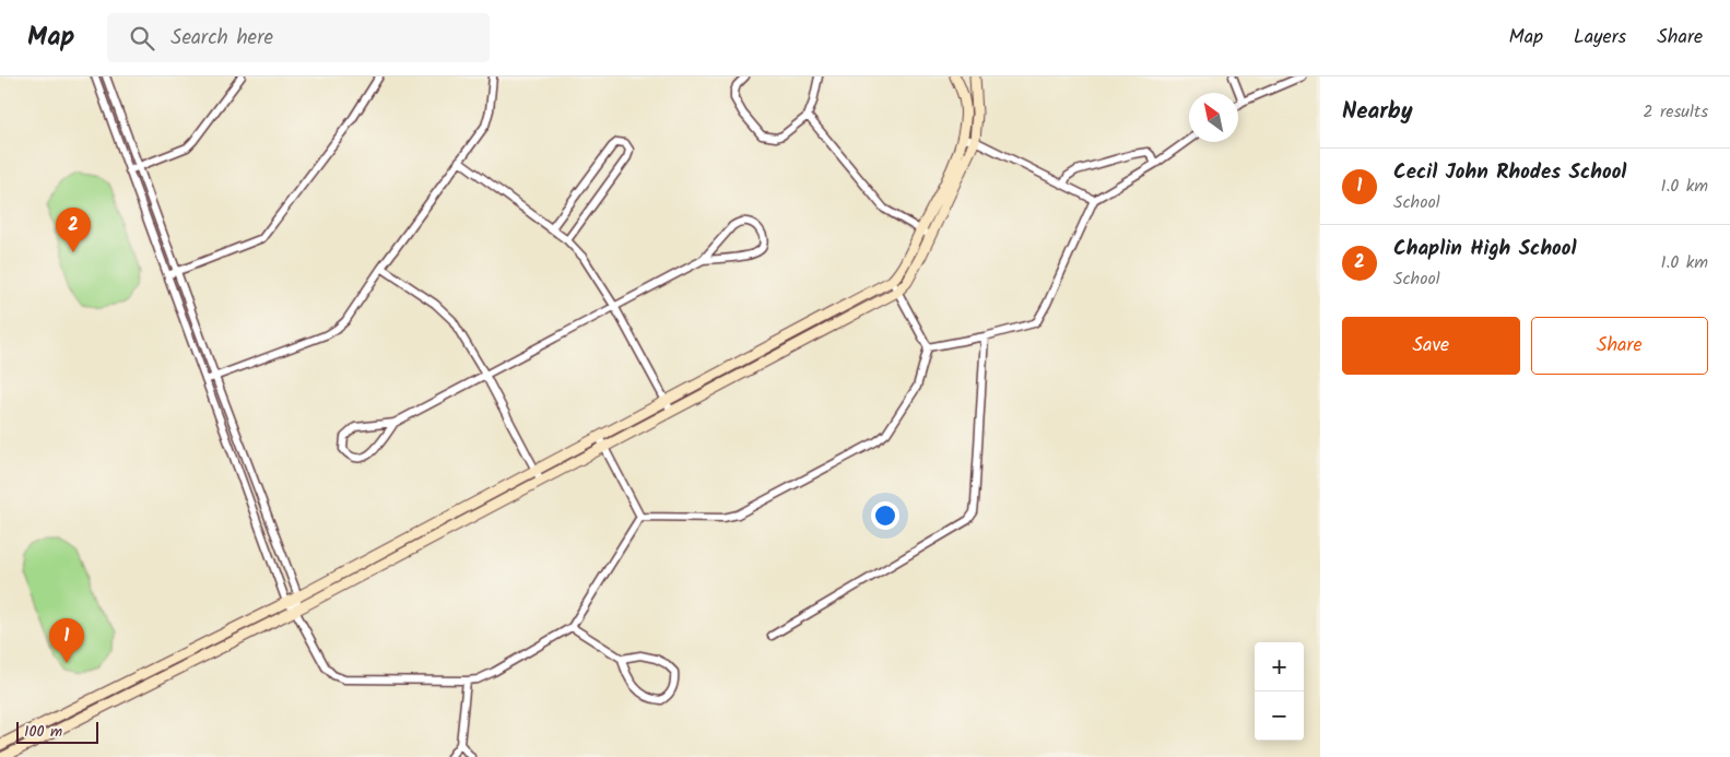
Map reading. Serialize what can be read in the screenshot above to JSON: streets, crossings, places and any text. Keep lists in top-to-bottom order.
{
  "scale_bar": "100 m",
  "north": "top left",
  "page": {
    "header": "Map",
    "search": "Search here",
    "nav": ["Map", "Layers", "Share"],
    "heading": ["Nearby", "2 results"],
    "list": [
      {
        "mark": "1",
        "name": "Cecil John Rhodes School",
        "note": "School",
        "value": "1.0 km"
      },
      {
        "mark": "2",
        "name": "Chaplin High School",
        "note": "School",
        "value": "1.0 km"
      }
    ],
    "pins": ["2", "1"],
    "buttons": ["Save", "Share"],
    "map_buttons": ["+", "−"],
    "scale": "100 m"
  }
}
